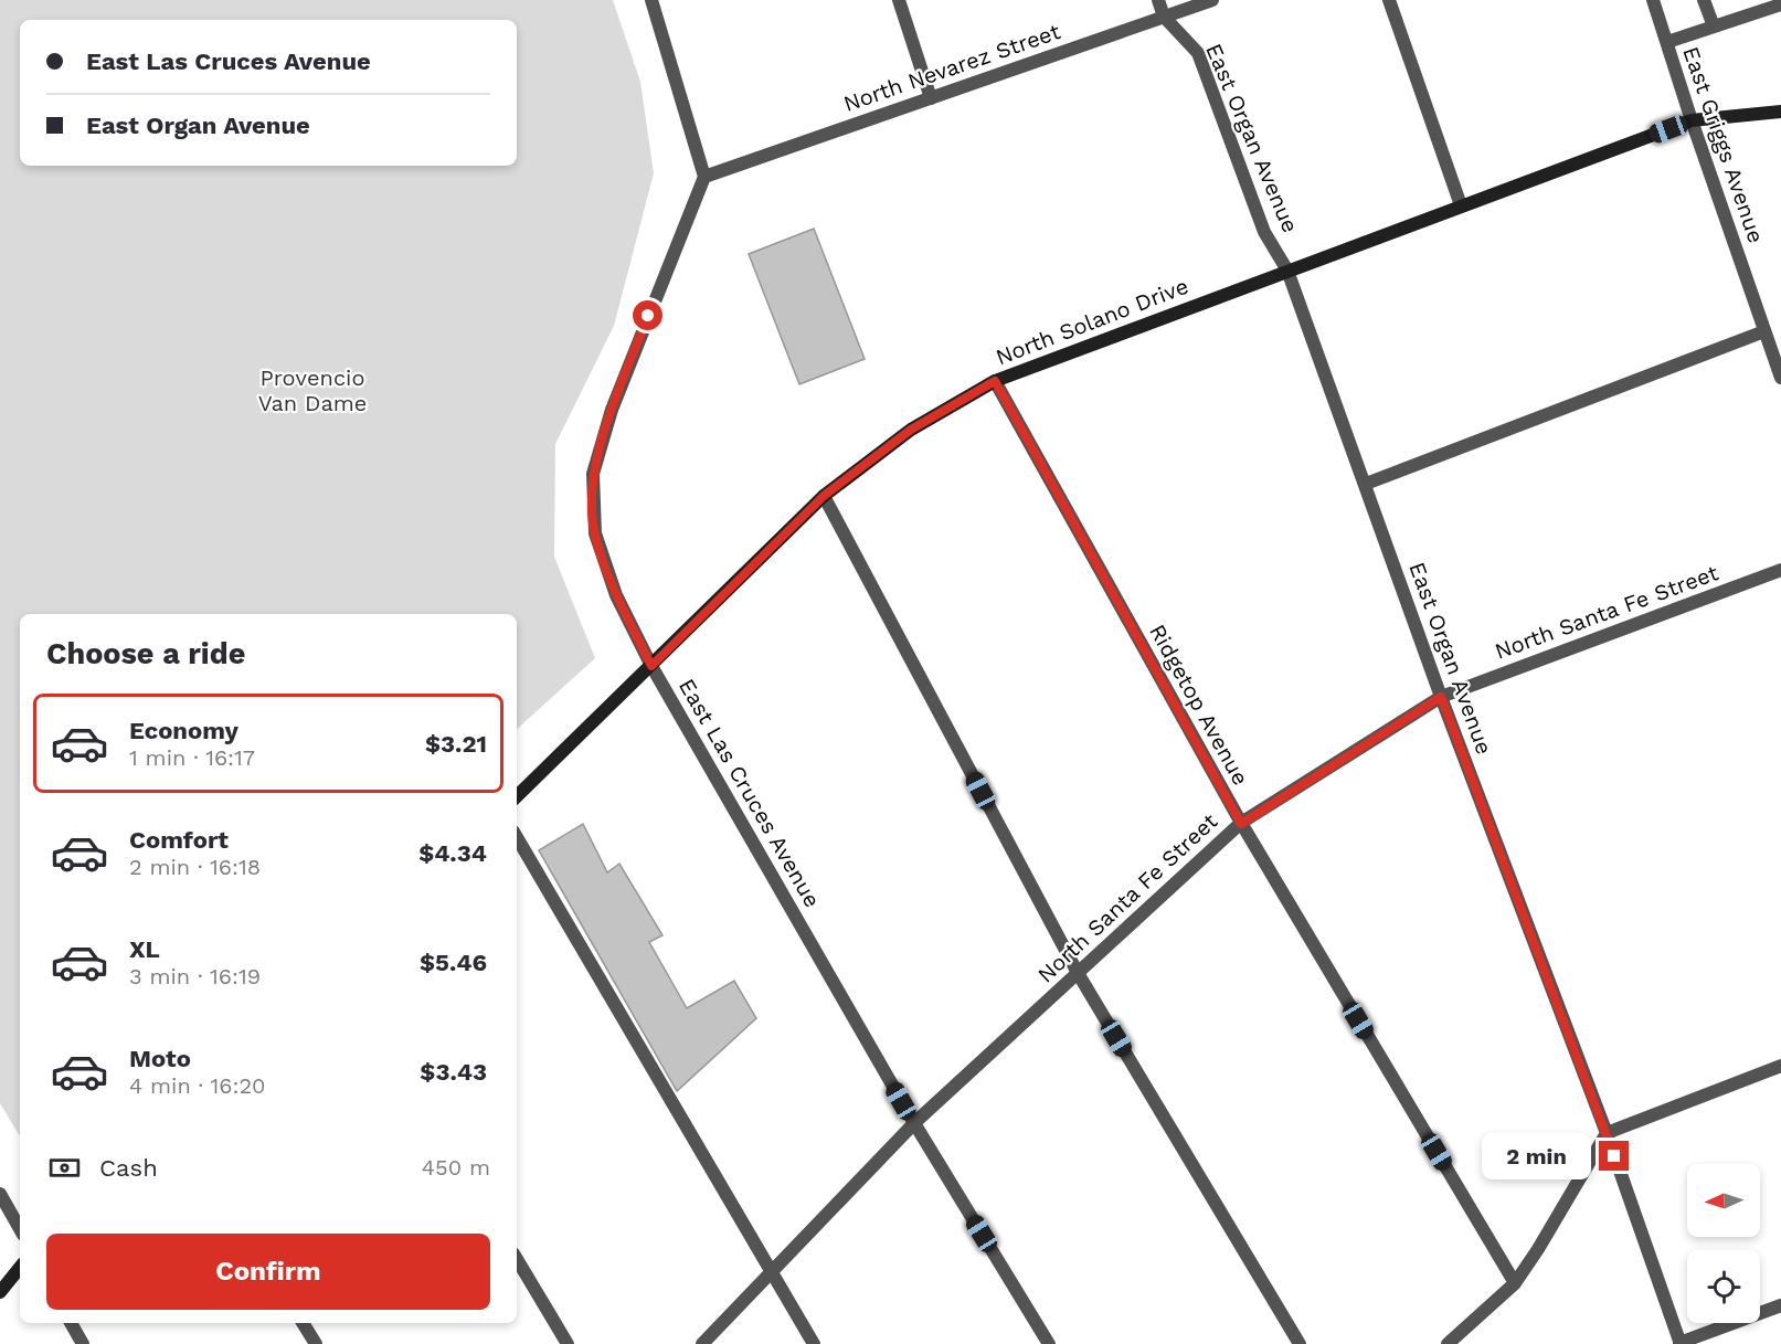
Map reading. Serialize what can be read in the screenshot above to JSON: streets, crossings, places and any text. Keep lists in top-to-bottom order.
{
  "streets": {
    "main road": ["North Solano Drive"],
    "street": [
      "North Nevarez Street",
      "East Organ Avenue",
      "East Griggs Avenue",
      "North Santa Fe Street",
      "Ridgetop Avenue",
      "East Las Cruces Avenue"
    ]
  },
  "crossings": [
    ["North Nevarez Street", "East Organ Avenue"],
    ["North Nevarez Street", "East Las Cruces Avenue"],
    ["East Organ Avenue", "North Solano Drive"],
    ["East Organ Avenue", "North Santa Fe Street"],
    ["East Griggs Avenue", "North Solano Drive"],
    ["North Solano Drive", "Ridgetop Avenue"],
    ["North Solano Drive", "East Las Cruces Avenue"],
    ["North Santa Fe Street", "Ridgetop Avenue"],
    ["North Santa Fe Street", "East Las Cruces Avenue"]
  ],
  "parks": ["Provencio Van Dame"],
  "north": "left",
  "page": {
    "banner": ["East Las Cruces Avenue", "East Organ Avenue"],
    "heading": "Choose a ride",
    "list": [
      {
        "name": "Economy",
        "note": "1 min · 16:17",
        "value": "$3.21"
      },
      {
        "name": "Comfort",
        "note": "2 min · 16:18",
        "value": "$4.34"
      },
      {
        "name": "XL",
        "note": "3 min · 16:19",
        "value": "$5.46"
      },
      {
        "name": "Moto",
        "note": "4 min · 16:20",
        "value": "$3.43"
      }
    ],
    "pay": ["Cash", "450 m"],
    "bubble": "2 min",
    "buttons": "Confirm"
  }
}
